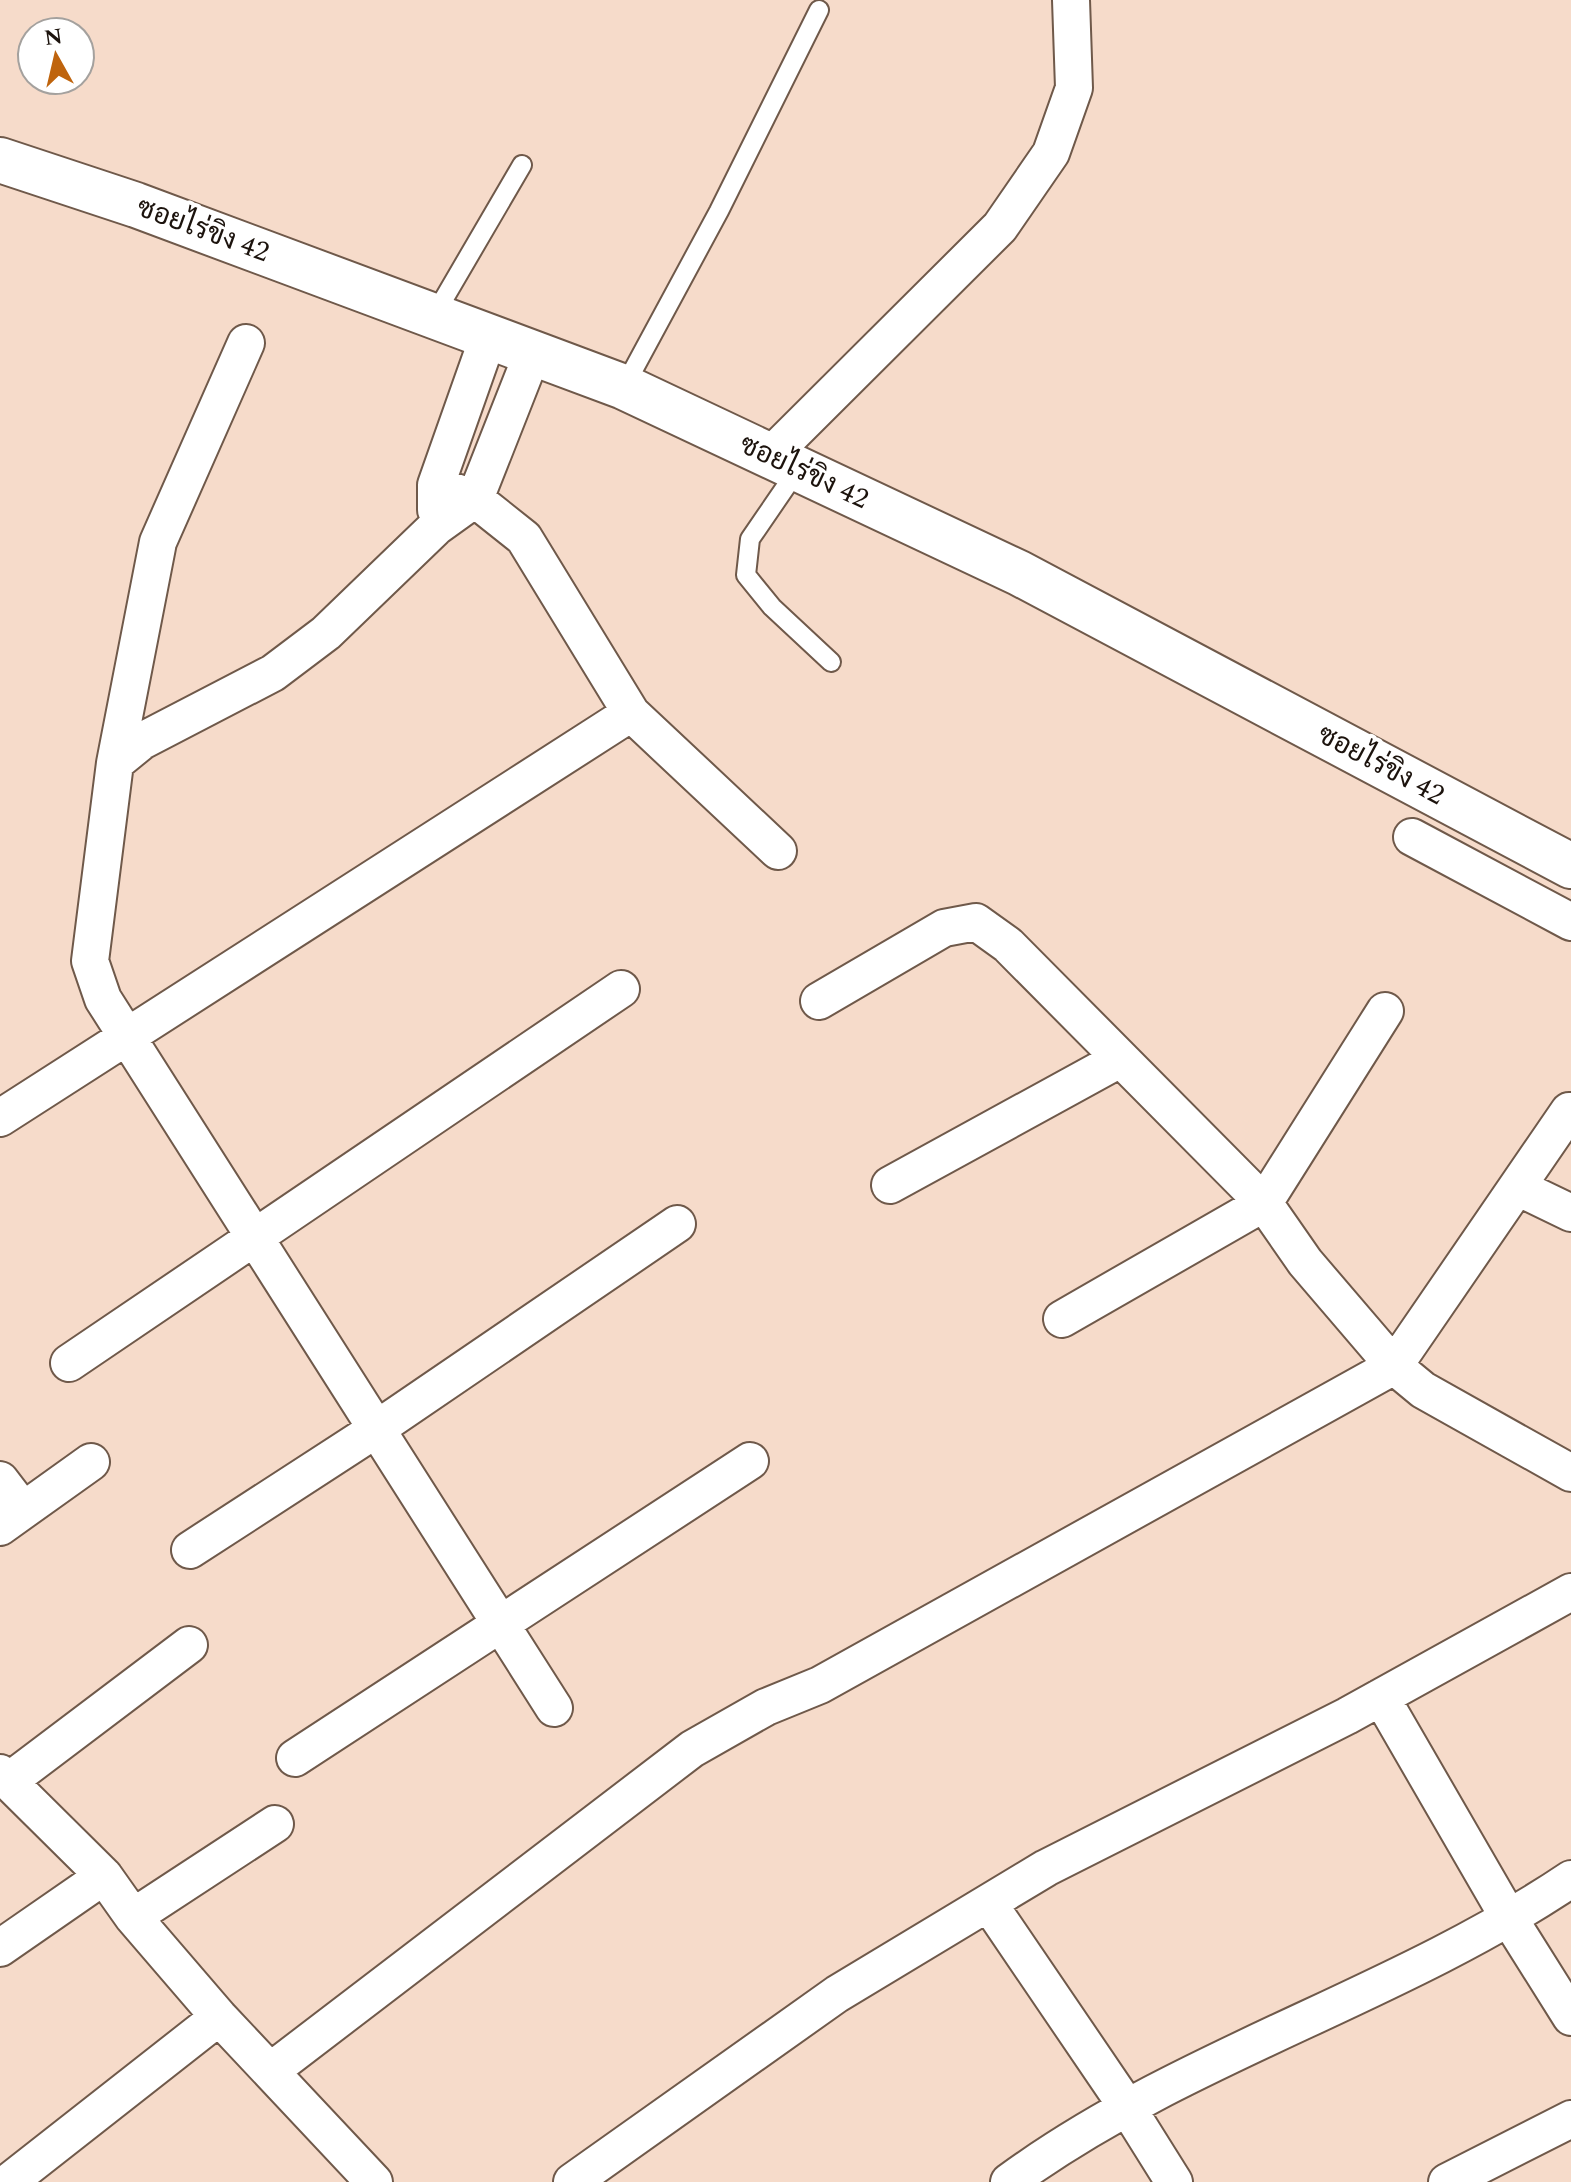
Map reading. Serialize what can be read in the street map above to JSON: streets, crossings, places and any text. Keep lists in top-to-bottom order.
{
  "streets": {
    "street": ["ซอยไร่ขิง 42"]
  },
  "north": "top"
}
